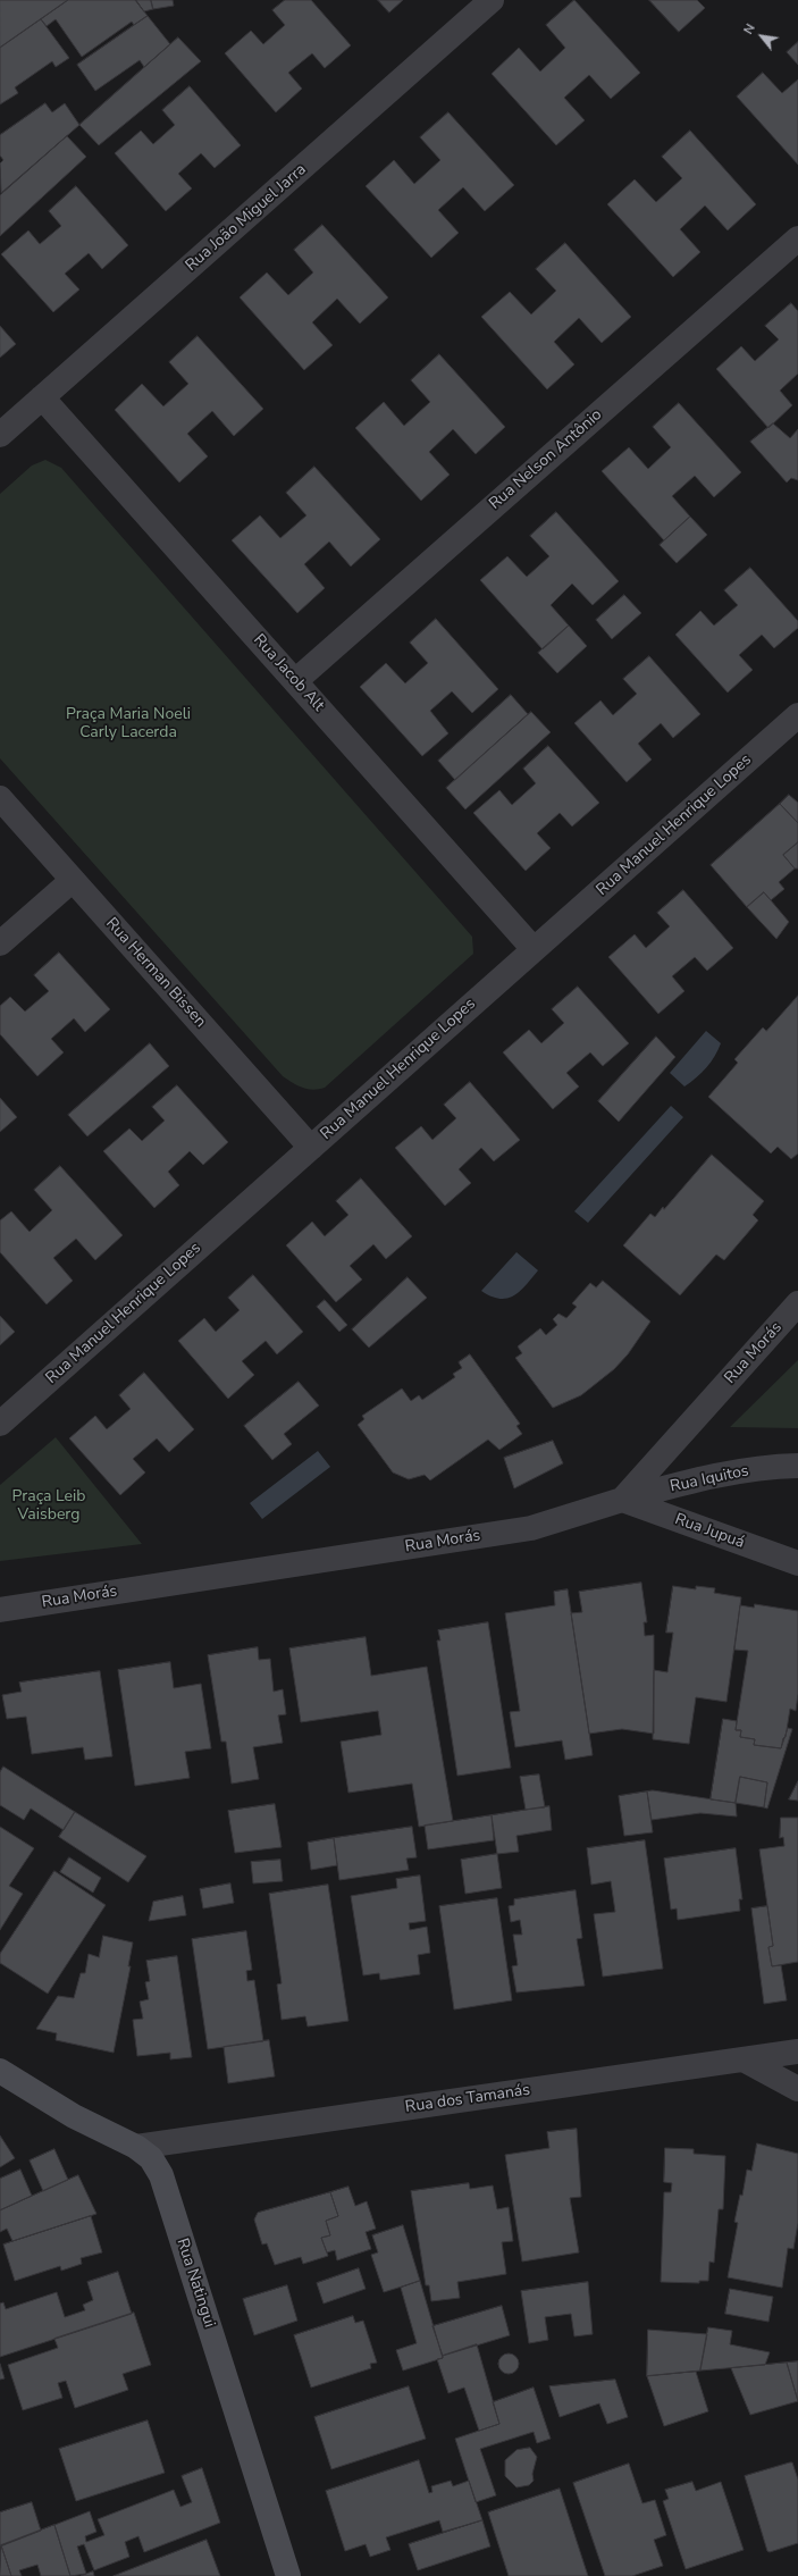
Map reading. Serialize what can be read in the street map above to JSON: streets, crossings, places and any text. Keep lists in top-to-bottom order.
{
  "streets": {
    "street": [
      "Rua João Miguel Jarra",
      "Rua Nelson Antônio",
      "Rua Jacob Alt",
      "Rua Manuel Henrique Lopes",
      "Rua Herman Bissen",
      "Rua Morás",
      "Rua Iquitos",
      "Rua Jupuá",
      "Rua dos Tamanás",
      "Rua Natingui"
    ]
  },
  "crossings": [
    ["Rua João Miguel Jarra", "Rua Jacob Alt"],
    ["Rua Nelson Antônio", "Rua Jacob Alt"],
    ["Rua Jacob Alt", "Rua Manuel Henrique Lopes"],
    ["Rua Manuel Henrique Lopes", "Rua Herman Bissen"],
    ["Rua Morás", "Rua Iquitos"],
    ["Rua Morás", "Rua Jupuá"],
    ["Rua Iquitos", "Rua Jupuá"],
    ["Rua dos Tamanás", "Rua Natingui"]
  ],
  "parks": ["Praça Maria Noeli Carly Lacerda", "Praça Leib Vaisberg"],
  "north": "top left"
}
